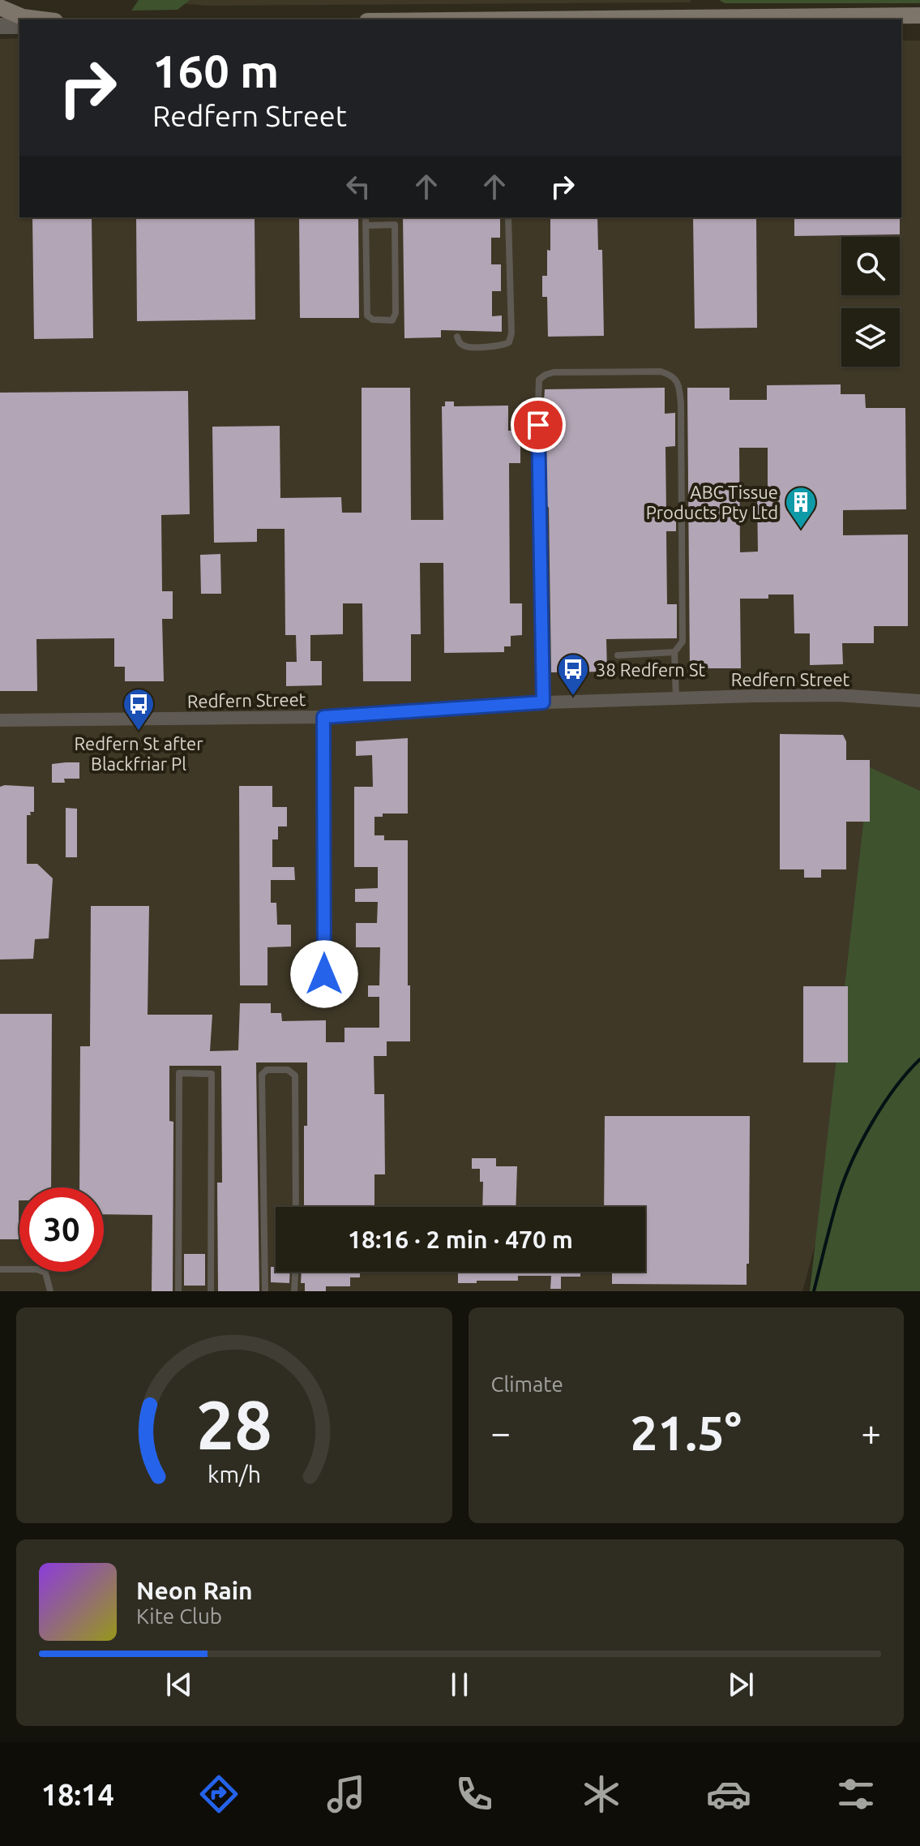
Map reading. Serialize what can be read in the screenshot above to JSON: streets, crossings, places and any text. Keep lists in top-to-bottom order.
{
  "streets": {
    "street": ["Redfern Street"]
  },
  "places": {
    "building": ["ABC Tissue Products Pty Ltd"],
    "bus stop": ["38 Redfern St", "Redfern St after Blackfriar Pl"]
  },
  "page": {
    "turn": ["160 m", "Redfern Street"],
    "limit": "30",
    "trip": "18:16 · 2 min · 470 m",
    "tile": "Climate",
    "heat": ["−", "21.5°", "+"],
    "song": ["Neon Rain", "Kite Club"],
    "tabs": "18:14",
    "gauge": ["28", "km/h"]
  }
}
